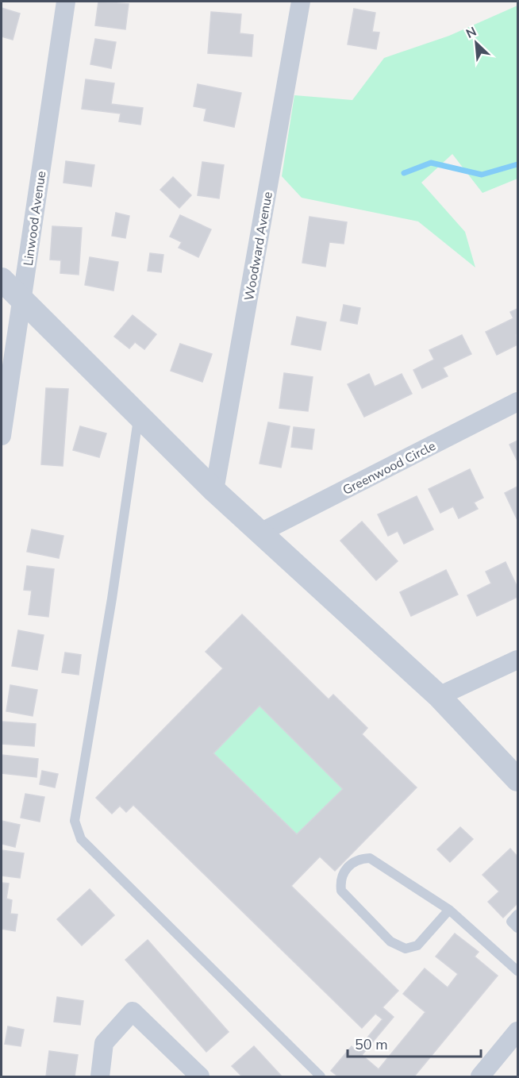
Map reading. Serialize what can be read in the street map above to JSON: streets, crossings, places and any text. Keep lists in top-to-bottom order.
{
  "streets": {
    "street": ["Linwood Avenue", "Woodward Avenue", "Greenwood Circle"]
  },
  "scale_bar": "50 m",
  "north": "top left"
}
